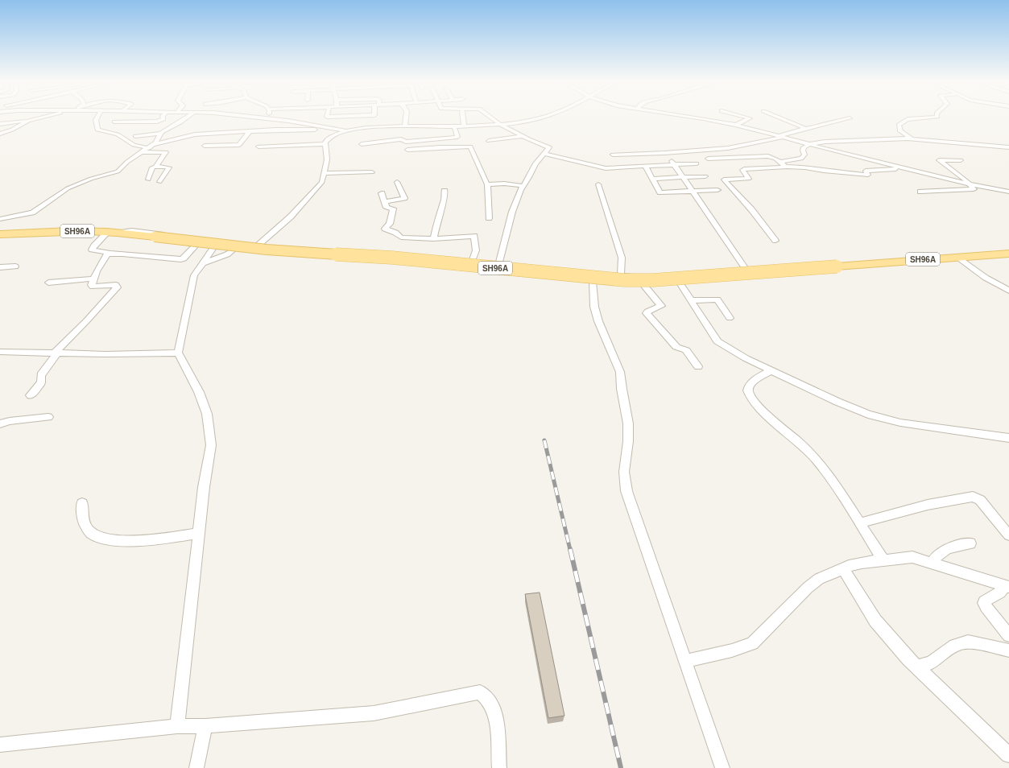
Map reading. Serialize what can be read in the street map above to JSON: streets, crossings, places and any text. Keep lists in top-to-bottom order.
{
  "streets": {
    "main road": ["SH96A"]
  }
}
